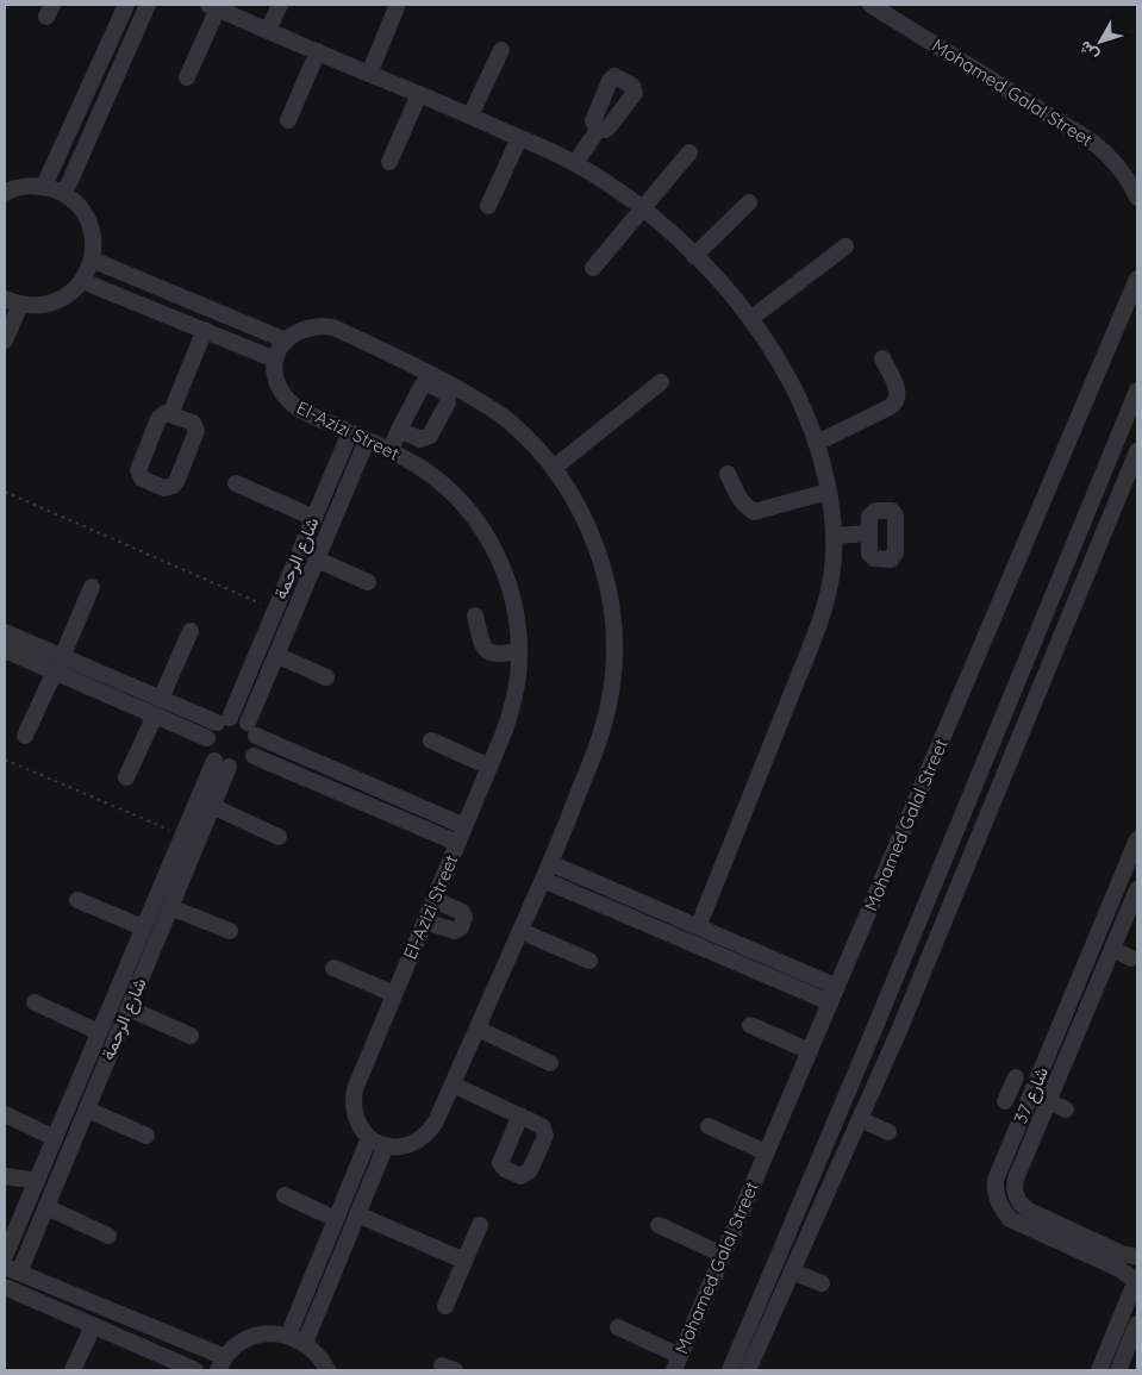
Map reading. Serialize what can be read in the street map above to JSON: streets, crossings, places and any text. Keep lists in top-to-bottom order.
{
  "streets": {
    "street": [
      "Mohamed Galal Street",
      "El-Azizi Street",
      "شارع الرحمة",
      "شارع 37"
    ]
  },
  "crossings": [
    ["El-Azizi Street", "شارع الرحمة"]
  ],
  "north": "bottom left"
}
